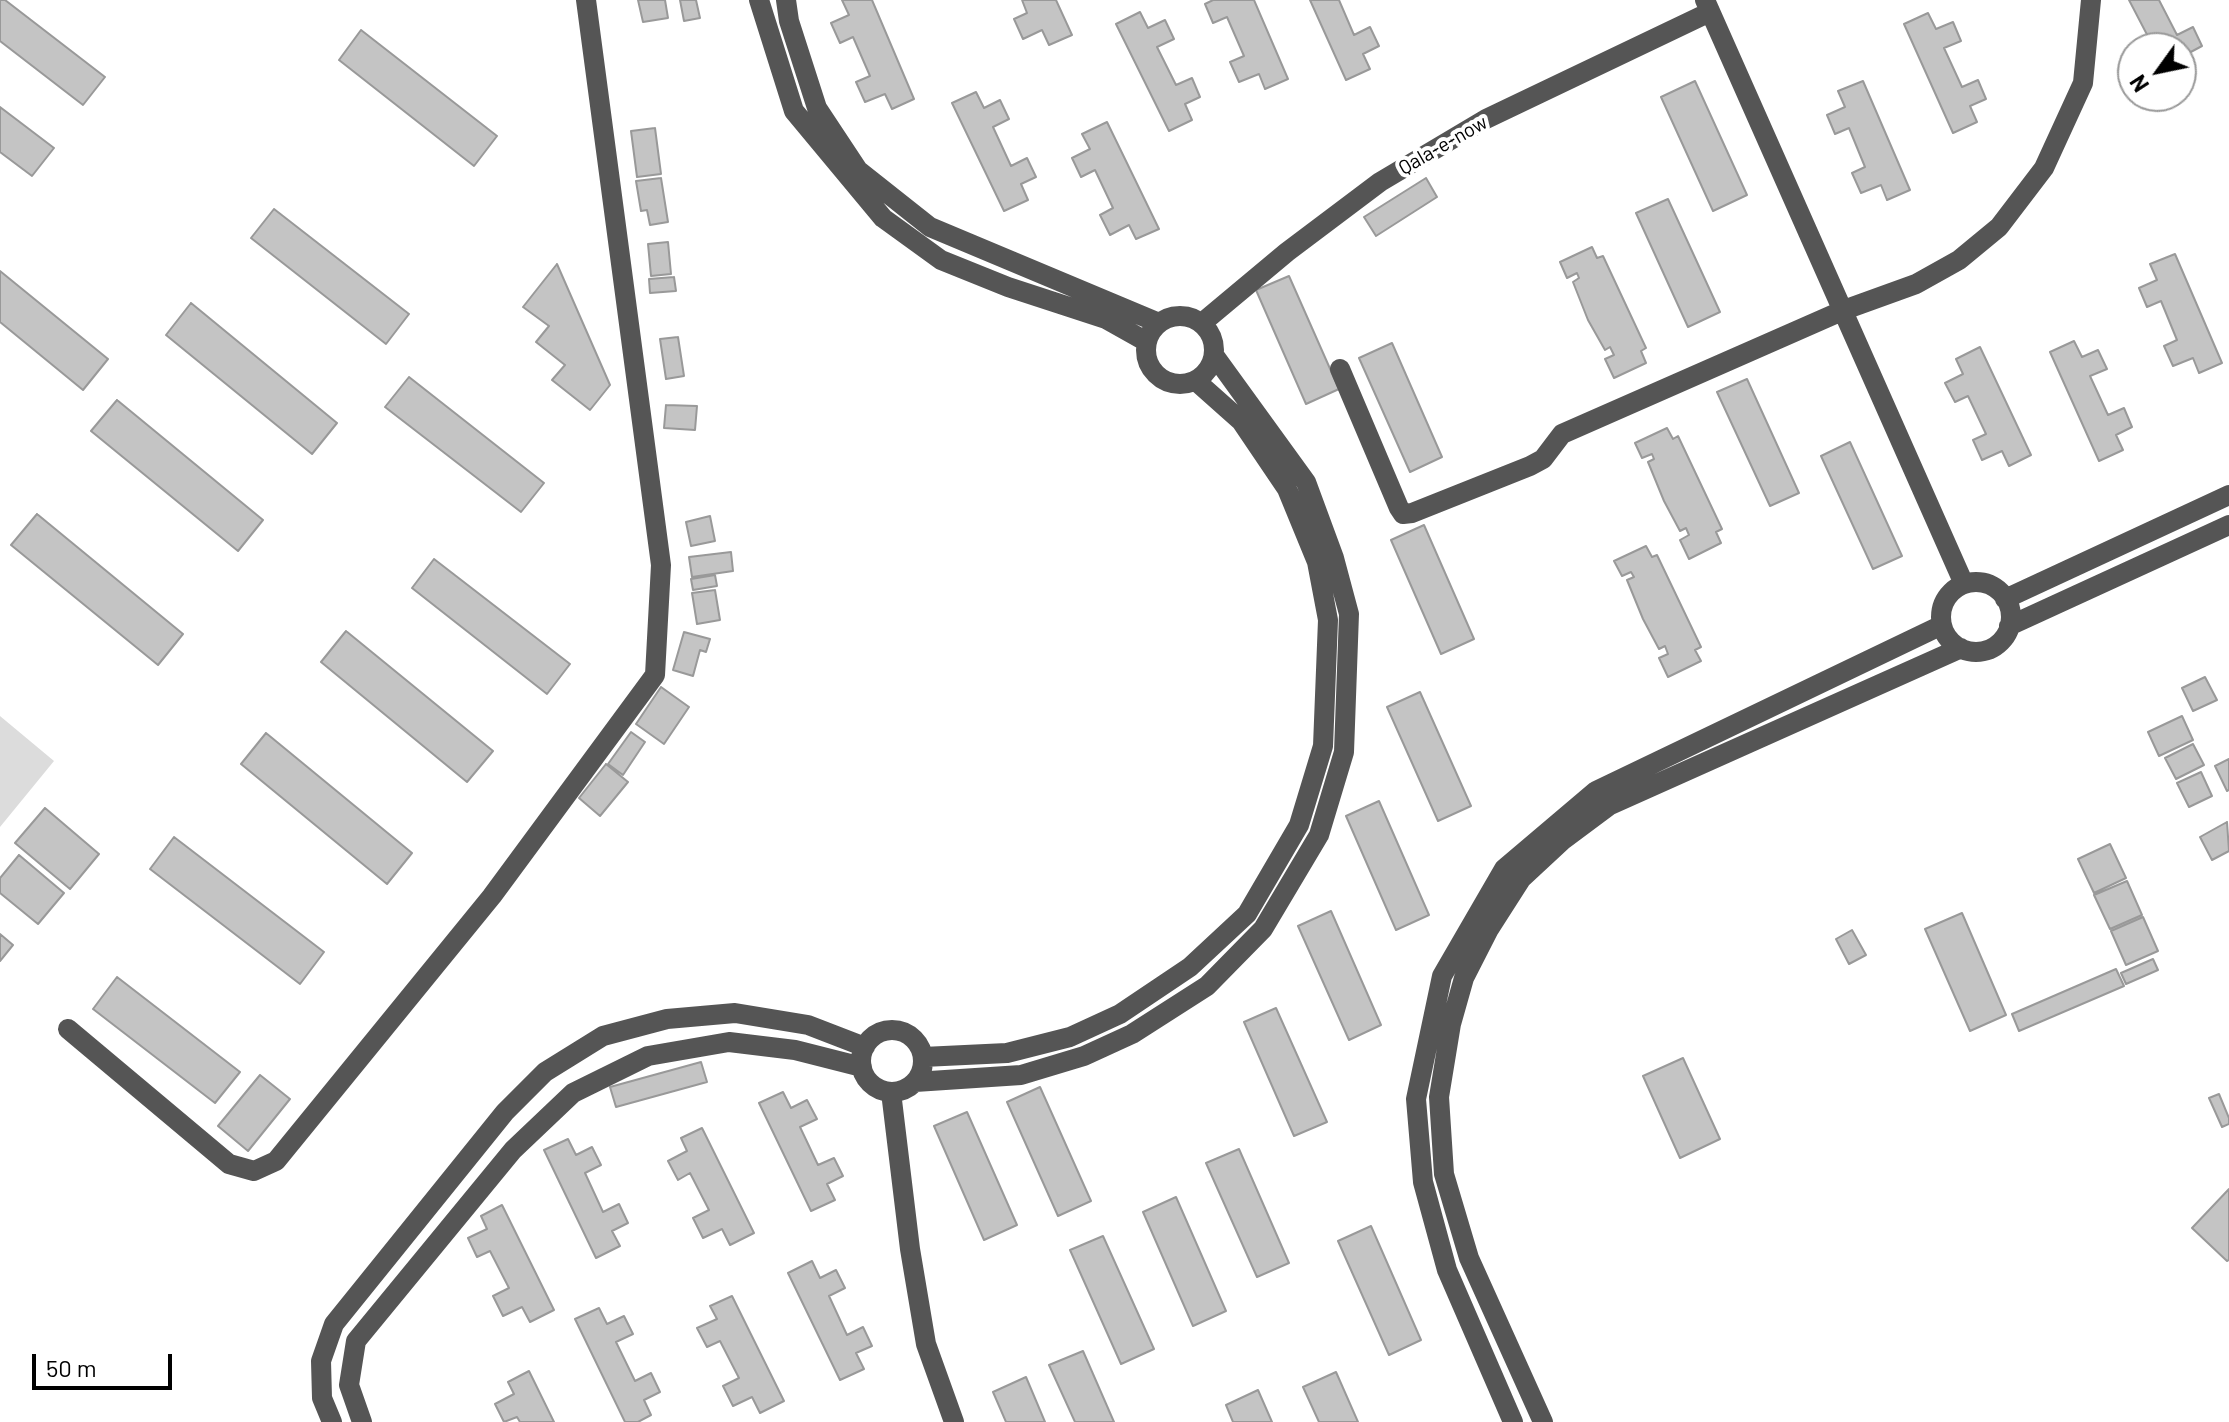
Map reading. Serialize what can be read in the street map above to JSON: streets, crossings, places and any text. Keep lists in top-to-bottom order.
{
  "streets": {
    "street": ["Qala-e-now"]
  },
  "scale_bar": "50 m",
  "north": "bottom left"
}
